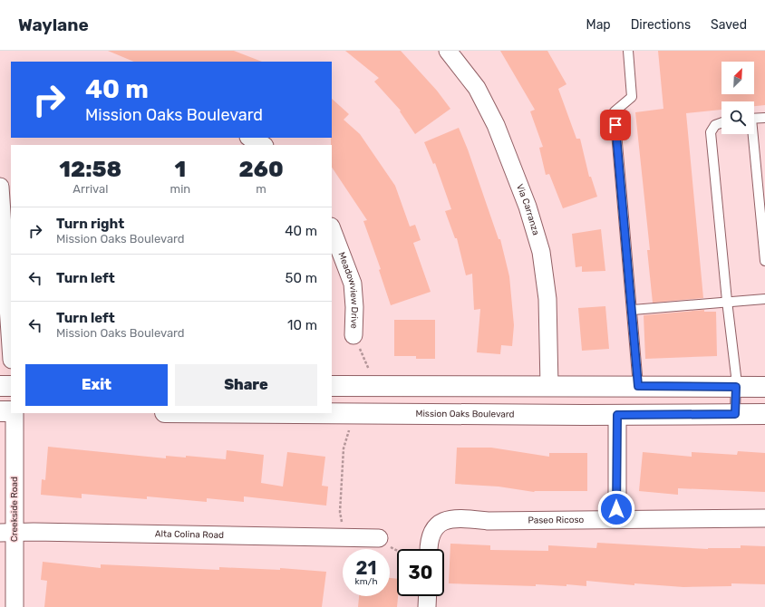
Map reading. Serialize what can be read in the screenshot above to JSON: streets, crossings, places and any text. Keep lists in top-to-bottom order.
{
  "streets": {
    "main road": ["Mission Oaks Boulevard"],
    "street": [
      "Via Carranza",
      "Meadowview Drive",
      "Creekside Road",
      "Paseo Ricoso",
      "Alta Colina Road"
    ]
  },
  "crossings": [
    ["Creekside Road", "Alta Colina Road"]
  ],
  "north": "top right",
  "page": {
    "header": "Waylane",
    "nav": ["Map", "Directions", "Saved"],
    "turn": ["40 m", "Mission Oaks Boulevard"],
    "eta": [
      "12:58",
      "Arrival",
      "1",
      "min",
      "260",
      "m"
    ],
    "list": [
      {
        "name": "Turn right",
        "note": "Mission Oaks Boulevard",
        "value": "40 m"
      },
      {
        "name": "Turn left",
        "value": "50 m"
      },
      {
        "name": "Turn left",
        "note": "Mission Oaks Boulevard",
        "value": "10 m"
      }
    ],
    "buttons": ["Exit", "Share"],
    "speed": "21 km/h",
    "limit": "30"
  }
}
